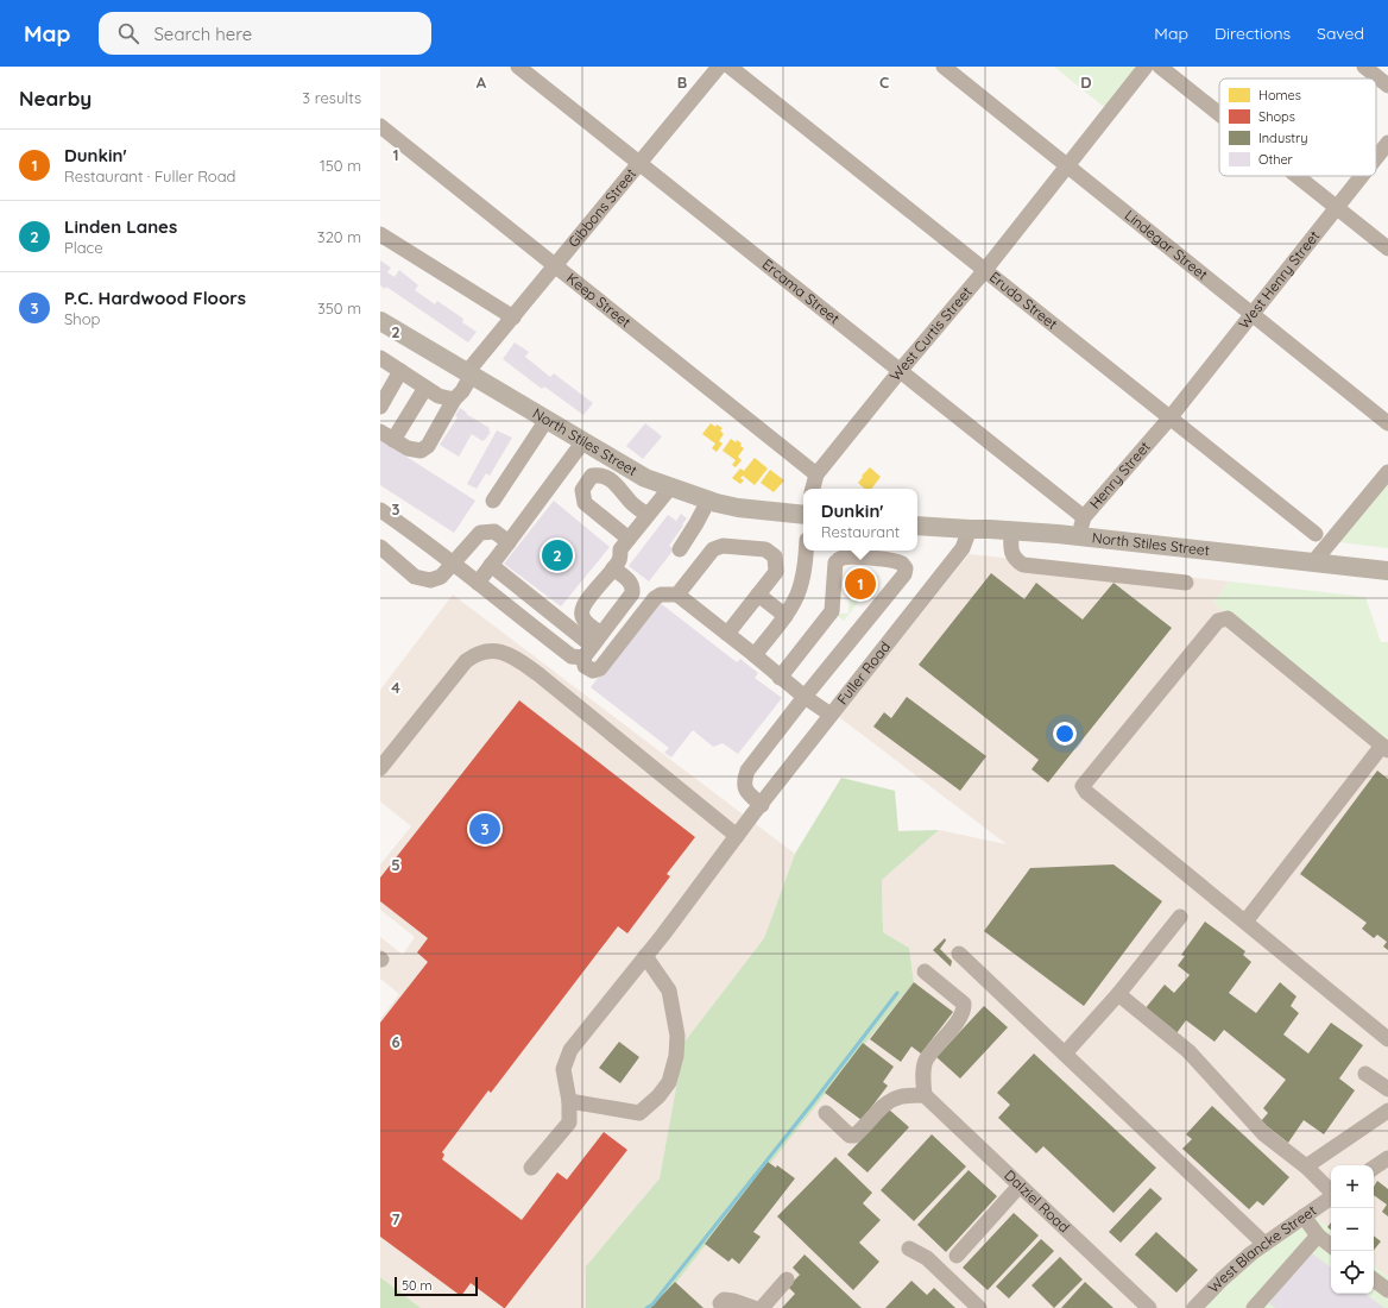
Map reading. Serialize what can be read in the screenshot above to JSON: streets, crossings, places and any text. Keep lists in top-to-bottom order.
{
  "streets": {
    "main road": ["North Stiles Street"],
    "street": [
      "Gibbons Street",
      "Lindegar Street",
      "West Henry Street",
      "Ercama Street",
      "Keep Street",
      "Erudo Street",
      "West Curtis Street",
      "Henry Street",
      "Fuller Road",
      "Dalziel Road",
      "West Blancke Street"
    ]
  },
  "crossings": [
    ["Gibbons Street", "Ercama Street"],
    ["Gibbons Street", "Keep Street"],
    ["Gibbons Street", "North Stiles Street"],
    ["Lindegar Street", "West Henry Street"],
    ["Lindegar Street", "West Curtis Street"],
    ["West Henry Street", "Erudo Street"],
    ["West Henry Street", "Henry Street"],
    ["Ercama Street", "West Curtis Street"],
    ["Ercama Street", "Henry Street"],
    ["Keep Street", "West Curtis Street"],
    ["Erudo Street", "West Curtis Street"],
    ["Erudo Street", "Henry Street"],
    ["North Stiles Street", "Henry Street"],
    ["North Stiles Street", "Fuller Road"]
  ],
  "legend": [
    "Homes",
    "Shops",
    "Industry",
    "Other"
  ],
  "scale_bar": "50 m",
  "page": {
    "header": "Map",
    "search": "Search here",
    "nav": ["Map", "Directions", "Saved"],
    "heading": ["Nearby", "3 results"],
    "list": [
      {
        "mark": "1",
        "name": "Dunkin'",
        "note": "Restaurant · Fuller Road",
        "value": "150 m"
      },
      {
        "mark": "2",
        "name": "Linden Lanes",
        "note": "Place",
        "value": "320 m"
      },
      {
        "mark": "3",
        "name": "P.C. Hardwood Floors",
        "note": "Shop",
        "value": "350 m"
      }
    ],
    "popup": ["Dunkin'", "Restaurant"],
    "pins": ["2", "1", "3"],
    "map_buttons": ["+", "−"],
    "scale": "50 m"
  },
  "grid": {
    "columns": [
      "A",
      "B",
      "C",
      "D"
    ],
    "rows": [
      "1",
      "2",
      "3",
      "4",
      "5",
      "6",
      "7"
    ]
  }
}
